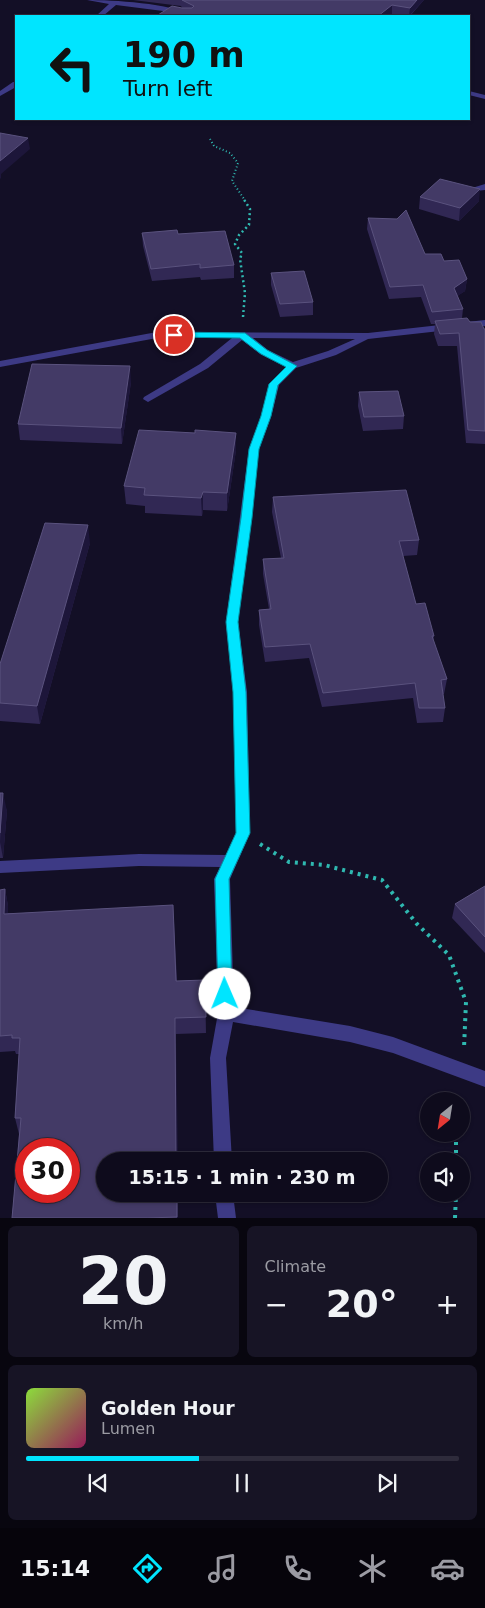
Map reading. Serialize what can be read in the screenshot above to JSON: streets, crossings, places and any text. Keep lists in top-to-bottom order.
{
  "north": "bottom left",
  "page": {
    "turn": ["190 m", "Turn left"],
    "limit": "30",
    "trip": "15:15 · 1 min · 230 m",
    "tile": [
      ["20", "km/h"],
      "Climate"
    ],
    "heat": ["−", "20°", "+"],
    "song": ["Golden Hour", "Lumen"],
    "tabs": "15:14"
  }
}
